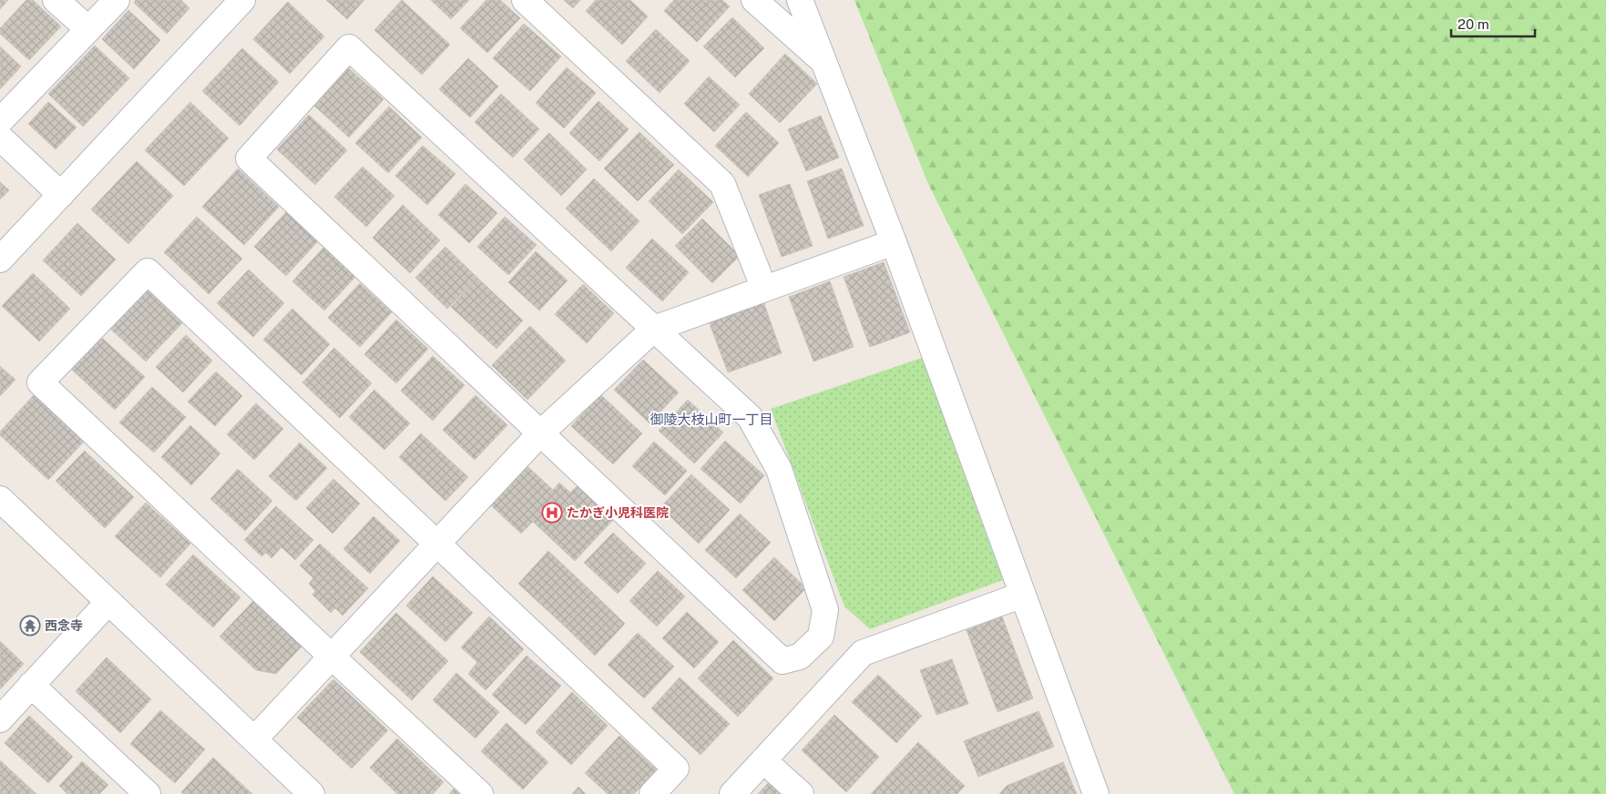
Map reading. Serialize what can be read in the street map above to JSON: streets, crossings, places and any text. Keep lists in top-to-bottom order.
{
  "districts": ["御陵大枝山町一丁目"],
  "places": {
    "hospital": ["たかぎ小児科医院"],
    "temple": ["西念寺"]
  },
  "scale_bar": "20 m"
}
